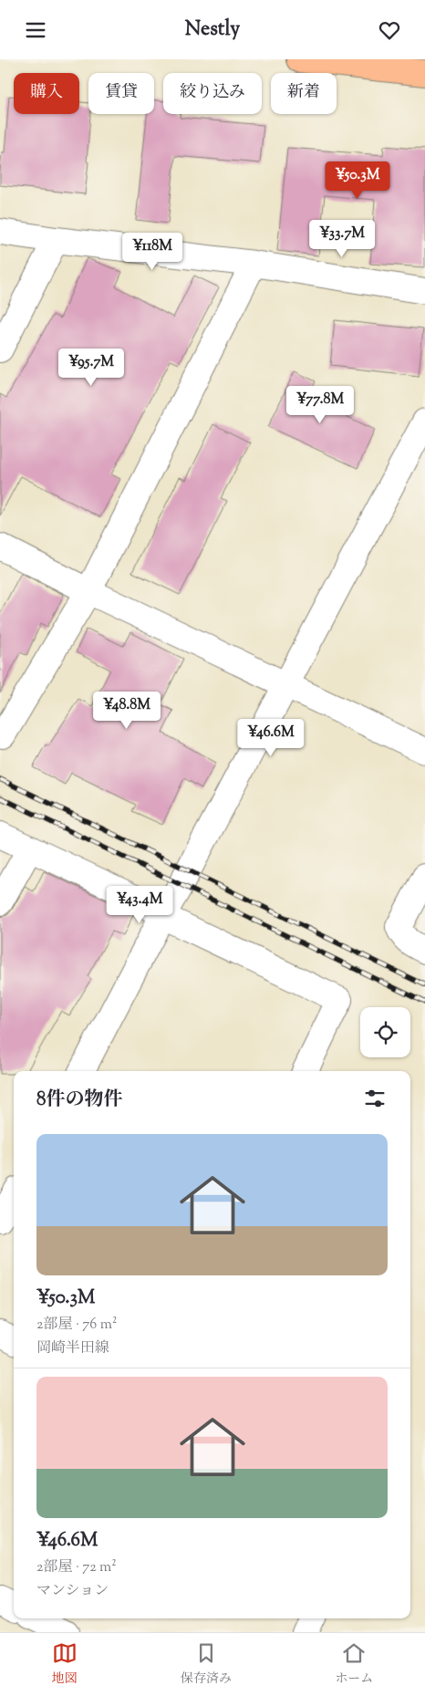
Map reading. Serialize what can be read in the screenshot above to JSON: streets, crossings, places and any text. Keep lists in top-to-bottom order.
{
  "page": {
    "header": "Nestly",
    "chip": [
      "購入",
      "賃貸",
      "絞り込み",
      "新着"
    ],
    "price": [
      "¥50.3M",
      "¥33.7M",
      "¥118M",
      "¥95.7M",
      "¥77.8M",
      "¥48.8M",
      "¥46.6M",
      "¥43.4M"
    ],
    "heading": "8件の物件",
    "list": [
      {
        "name": "¥50.3M",
        "note": "2部屋 · 76 m² · 岡崎半田線"
      },
      {
        "name": "¥46.6M",
        "note": "2部屋 · 72 m² · マンション"
      }
    ],
    "tabs": ["地図", "保存済み", "ホーム"]
  }
}
